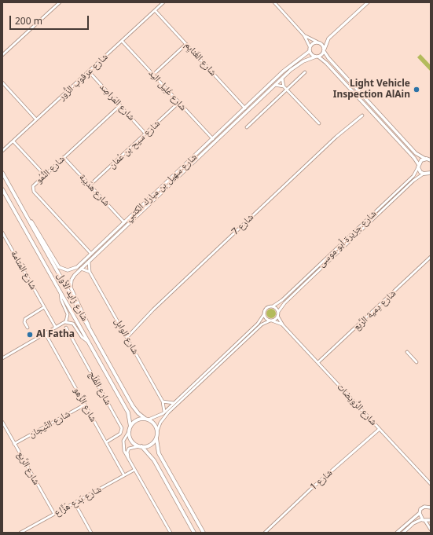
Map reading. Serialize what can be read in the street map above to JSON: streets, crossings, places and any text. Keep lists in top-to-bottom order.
{
  "streets": {
    "main road": ["شارع زايد الأول"],
    "street": [
      "شارع الغَنايِم",
      "شارع عرقوب الزُّور",
      "شارع غَلِيل اليَد",
      "شارع المَراصِد",
      "شارع سيح بن عُمان",
      "شارع النُّمُو",
      "شارع سهيل بن مبارك الكتبي",
      "شارع هدَيبة",
      "شارع 7",
      "شارع جزيرة أبو موسى",
      "شارع المَتامة",
      "شارع دِمية الرَّبع",
      "شارع الوابِل",
      "شارع الفَلَج",
      "شارع الزَّهو",
      "شارع الرُّويضات",
      "شارع التِّيجان",
      "شارع الرِّيع",
      "شارع 1",
      "شارع بَدع هَزَّاع"
    ]
  },
  "crossings": [
    ["شارع الغَنايِم", "شارع عرقوب الزُّور"],
    ["شارع الغَنايِم", "شارع سهيل بن مبارك الكتبي"],
    ["شارع عرقوب الزُّور", "شارع غَلِيل اليَد"],
    ["شارع عرقوب الزُّور", "شارع المَراصِد"],
    ["شارع غَلِيل اليَد", "شارع سيح بن عُمان"],
    ["شارع غَلِيل اليَد", "شارع سهيل بن مبارك الكتبي"],
    ["شارع المَراصِد", "شارع سيح بن عُمان"],
    ["شارع المَراصِد", "شارع النُّمُو"],
    ["شارع سيح بن عُمان", "شارع هدَيبة"],
    ["شارع النُّمُو", "شارع سهيل بن مبارك الكتبي"],
    ["شارع النُّمُو", "شارع هدَيبة"],
    ["شارع سهيل بن مبارك الكتبي", "شارع هدَيبة"],
    ["شارع سهيل بن مبارك الكتبي", "شارع زايد الأول"],
    ["شارع سهيل بن مبارك الكتبي", "شارع الوابِل"],
    ["شارع 7", "شارع الوابِل"],
    ["شارع جزيرة أبو موسى", "شارع الرُّويضات"],
    ["شارع دِمية الرَّبع", "شارع الرُّويضات"],
    ["شارع الفَلَج", "شارع الزَّهو"],
    ["شارع الزَّهو", "شارع التِّيجان"],
    ["شارع الزَّهو", "شارع بَدع هَزَّاع"],
    ["شارع الرُّويضات", "شارع 1"],
    ["شارع التِّيجان", "شارع الرِّيع"],
    ["شارع الرِّيع", "شارع بَدع هَزَّاع"]
  ],
  "places": ["Light Vehicle Inspection AlAin", "Al Fatha"],
  "scale_bar": "200 m"
}
